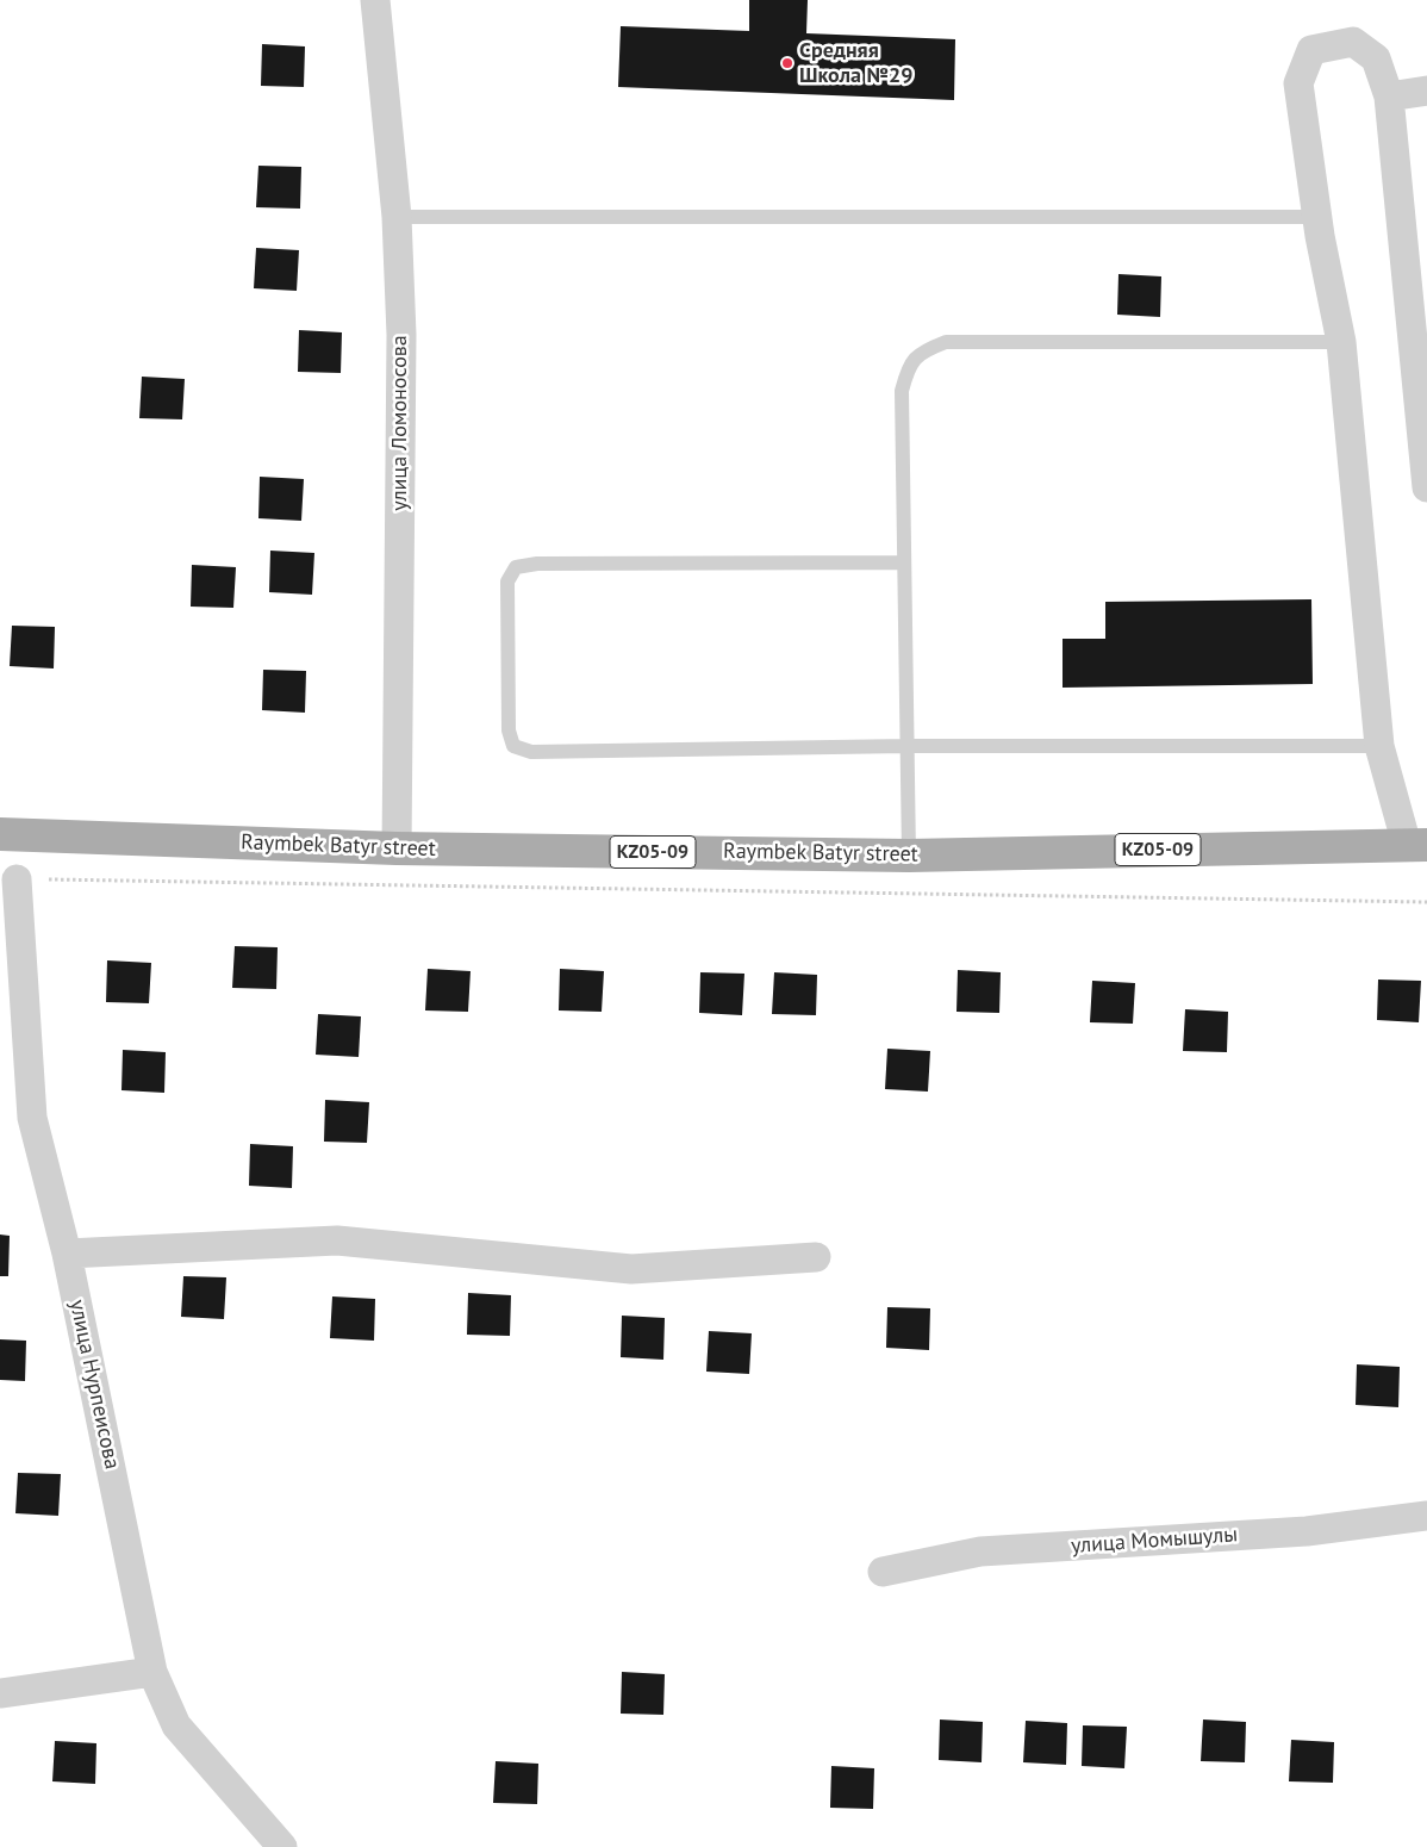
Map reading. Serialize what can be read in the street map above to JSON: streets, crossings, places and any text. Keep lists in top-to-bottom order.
{
  "streets": {
    "main road": ["Raymbek Batyr street", "KZ05-09"],
    "street": ["улица Ломоносова", "улица Нурпеисова", "улица Момышулы"]
  },
  "crossings": [
    ["улица Ломоносова", "Raymbek Batyr street"]
  ],
  "places": ["Средняя Школа №29"]
}
